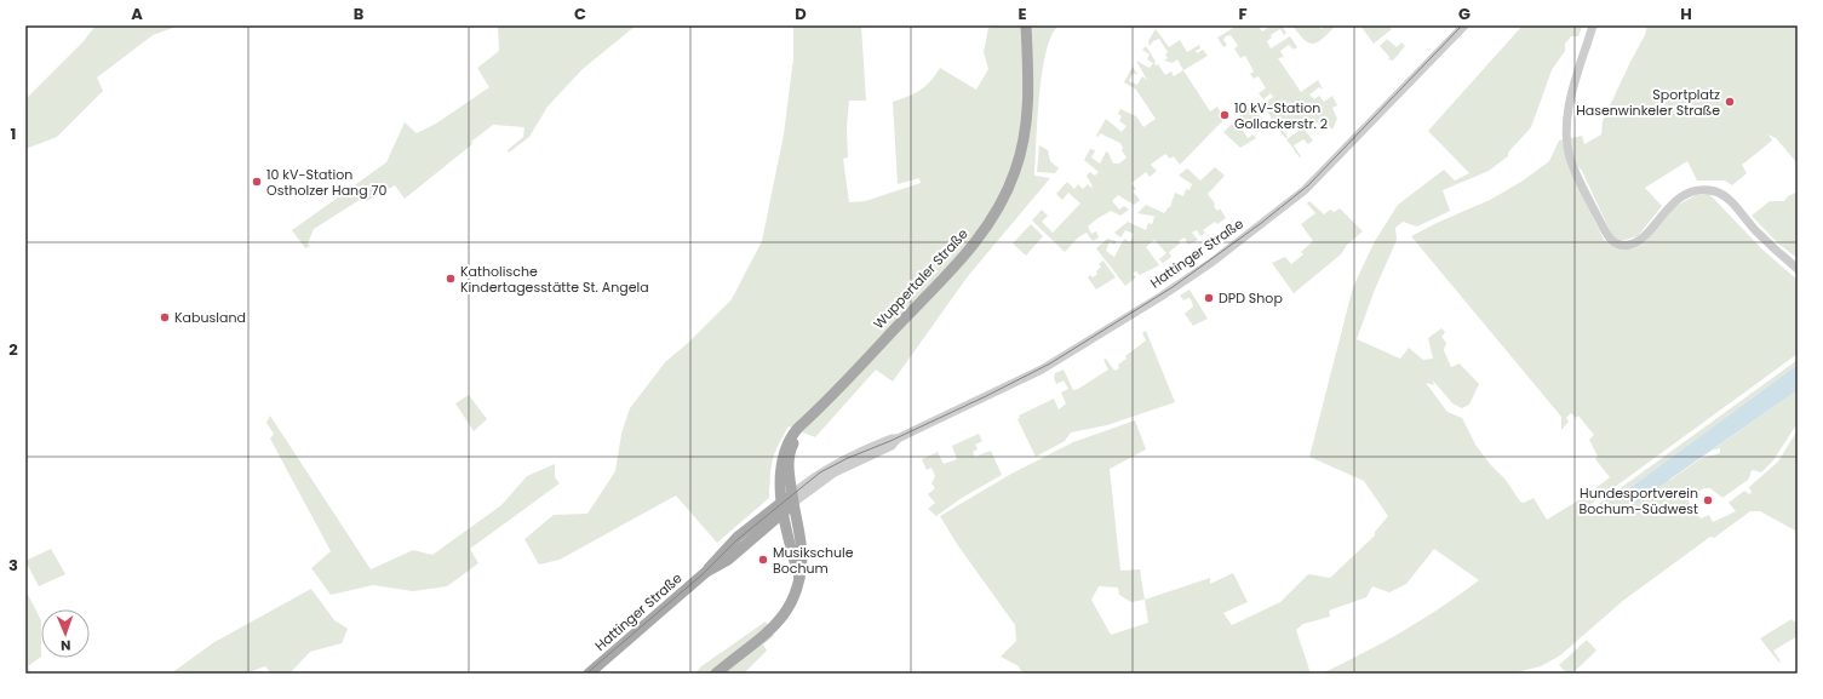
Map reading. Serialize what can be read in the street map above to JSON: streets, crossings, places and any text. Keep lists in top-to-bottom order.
{
  "streets": {
    "main road": ["Hattinger Straße", "Wuppertaler Straße"]
  },
  "crossings": [
    ["Hattinger Straße", "Wuppertaler Straße"]
  ],
  "places": [
    "Sportplatz Hasenwinkeler Straße",
    "10 kV-Station Gollackerstr. 2",
    "10 kV-Station Ostholzer Hang 70",
    "Katholische Kindertagesstätte St. Angela",
    "DPD Shop",
    "Kabusland",
    "Hundesportverein Bochum-Südwest",
    "Musikschule Bochum"
  ],
  "north": "bottom",
  "grid": {
    "columns": [
      "A",
      "B",
      "C",
      "D",
      "E",
      "F",
      "G",
      "H"
    ],
    "rows": ["1", "2", "3"]
  }
}
